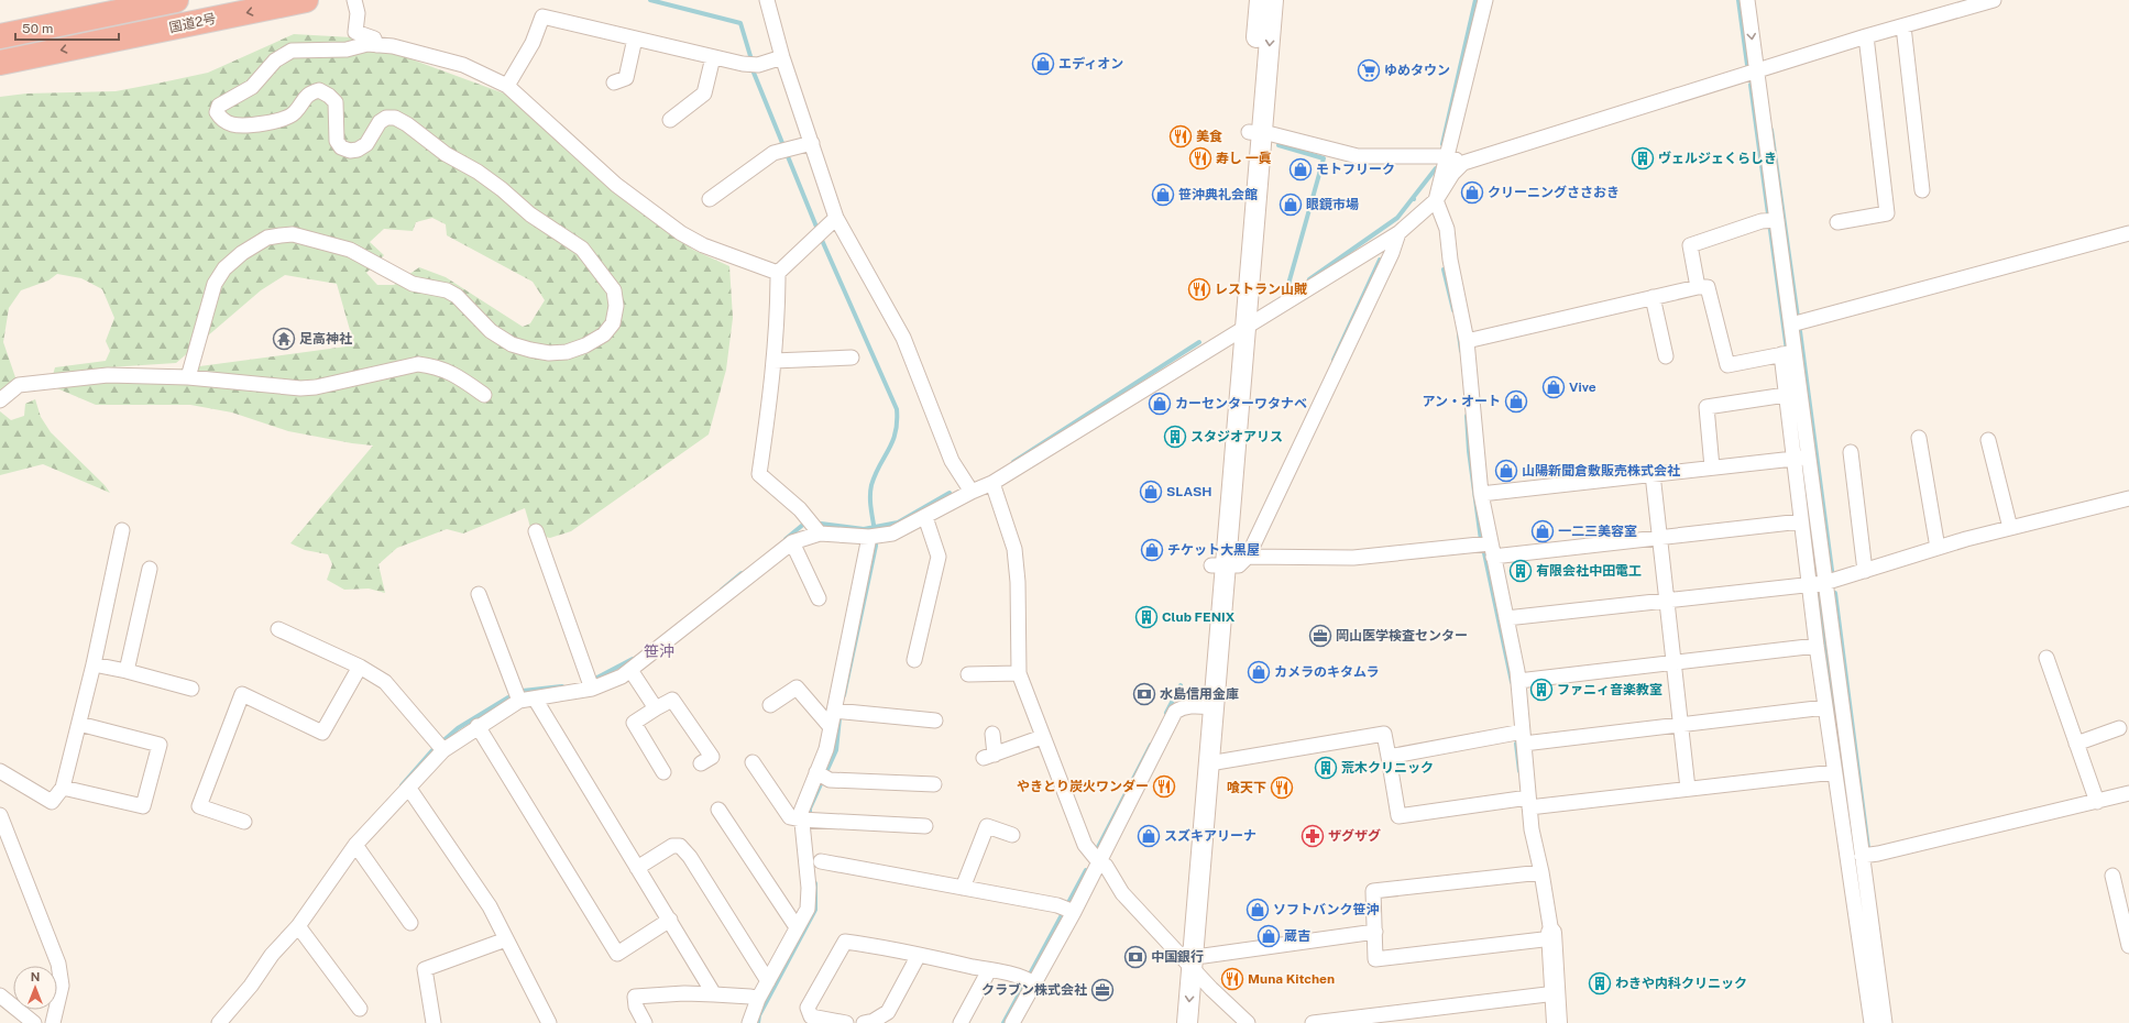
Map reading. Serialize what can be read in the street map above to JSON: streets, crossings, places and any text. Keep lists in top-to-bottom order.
{
  "streets": {
    "highway": ["国道2号"]
  },
  "districts": ["笹沖"],
  "places": {
    "shop": [
      "エディオン",
      "モトフリーク",
      "クリーニングささおき",
      "笹沖典礼会館",
      "眼鏡市場",
      "Vive",
      "アン・オート",
      "カーセンターワタナベ",
      "山陽新聞倉敷販売株式会社",
      "SLASH",
      "一二三美容室",
      "チケット大黒屋",
      "カメラのキタムラ",
      "スズキアリーナ",
      "ソフトバンク笹沖",
      "蔵吉"
    ],
    "supermarket": ["ゆめタウン"],
    "restaurant": [
      "美食",
      "寿し 一眞",
      "レストラン山賊",
      "やきとり炭火ワンダー",
      "喰天下",
      "Muna Kitchen"
    ],
    "building": [
      "ヴェルジェくらしき",
      "スタジオアリス",
      "有限会社中田電工",
      "Club FENIX",
      "ファニィ音楽教室",
      "荒木クリニック",
      "わきや内科クリニック"
    ],
    "temple": ["足高神社"],
    "office": ["岡山医学検査センター", "クラブン株式会社"],
    "bank": ["水島信用金庫", "中国銀行"],
    "pharmacy": ["ザグザグ"]
  },
  "scale_bar": "50 m",
  "north": "top"
}
